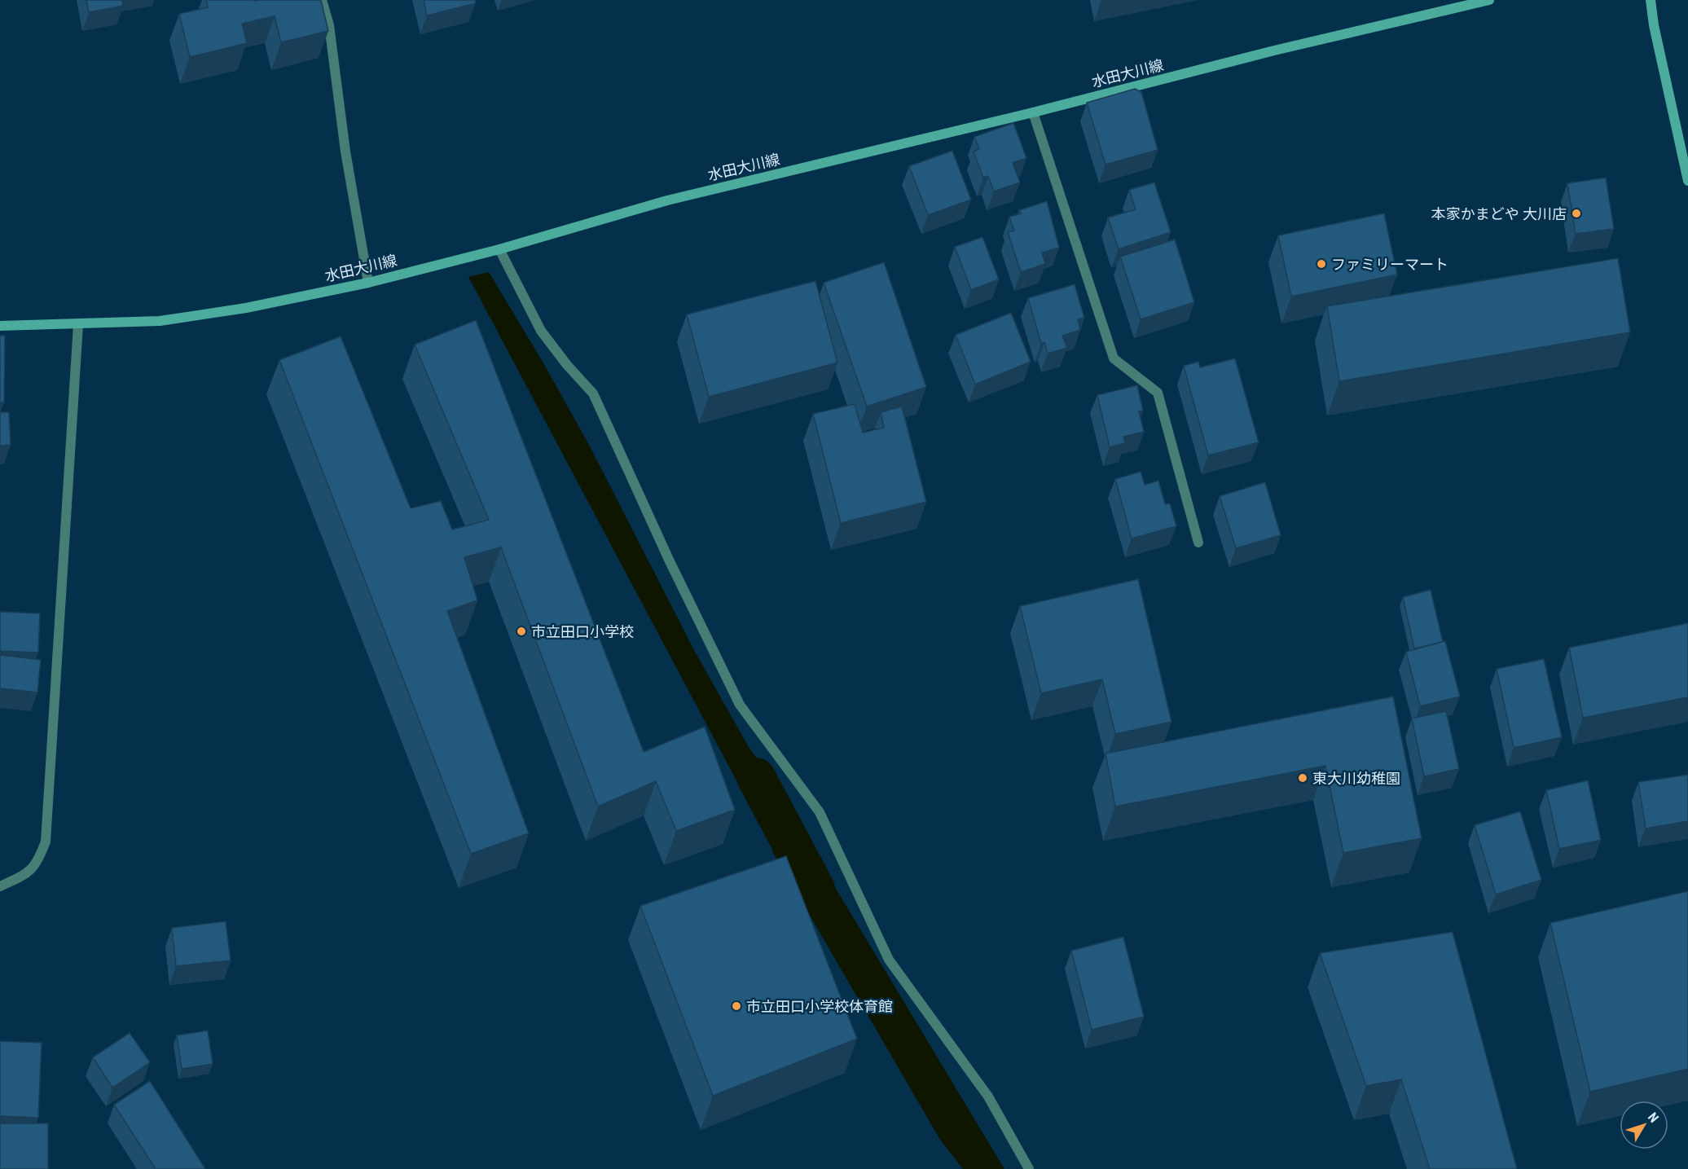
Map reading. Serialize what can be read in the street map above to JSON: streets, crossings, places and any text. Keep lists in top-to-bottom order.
{
  "streets": {
    "main road": ["水田大川線"]
  },
  "places": [
    "本家かまどや 大川店",
    "ファミリーマート",
    "市立田口小学校",
    "東大川幼稚園",
    "市立田口小学校体育館"
  ],
  "north": "top right"
}
